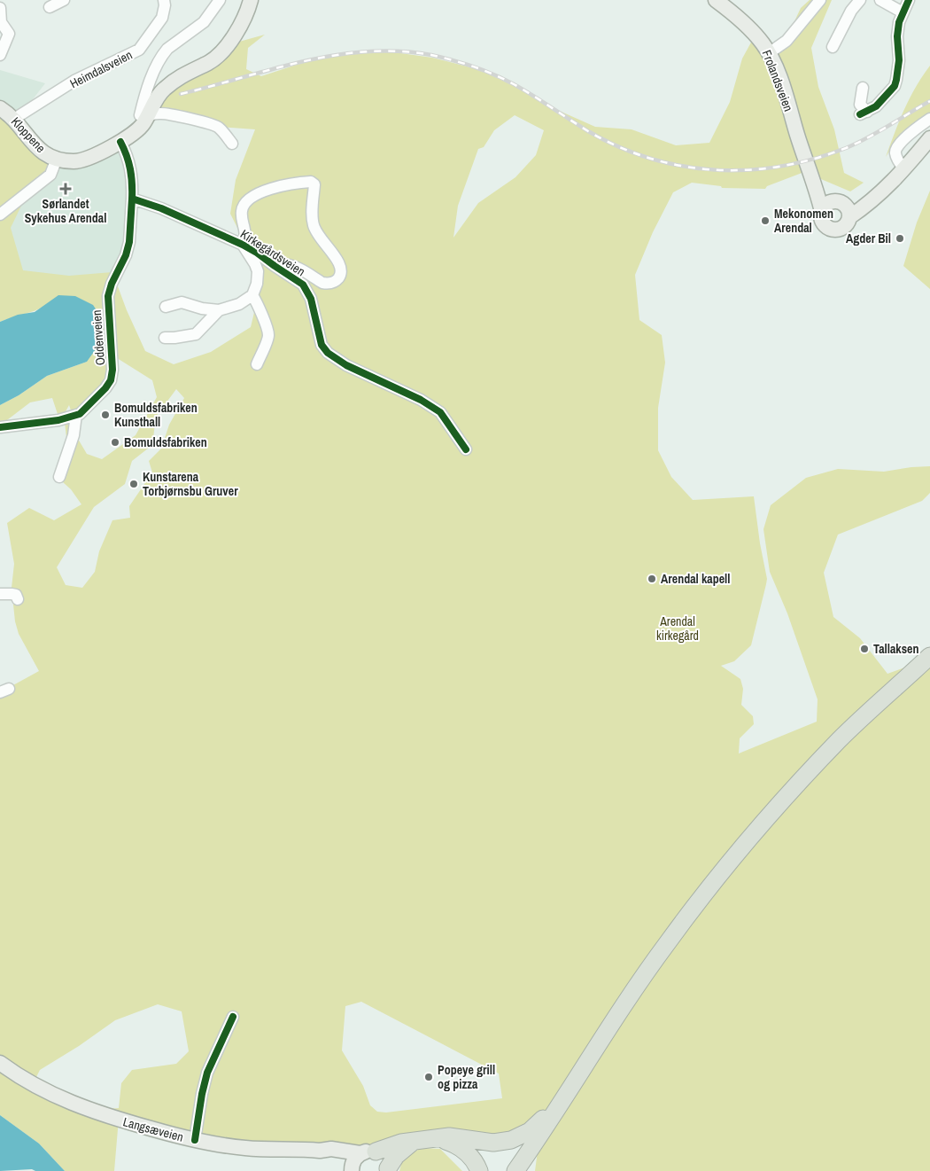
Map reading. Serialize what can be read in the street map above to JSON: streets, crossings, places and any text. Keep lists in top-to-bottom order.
{
  "streets": {
    "main road": ["Frolandsveien", "Kloppene", "Langsæveien"],
    "street": ["Heimdalsveien", "Kirkegårdsveien", "Oddenveien"]
  },
  "crossings": [
    ["Heimdalsveien", "Kloppene"],
    ["Kirkegårdsveien", "Oddenveien"]
  ],
  "parks": ["Arendal kirkegård"],
  "places": {
    "health": ["Sørlandet Sykehus Arendal"],
    "other": [
      "Mekonomen Arendal",
      "Agder Bil",
      "Bomuldsfabriken Kunsthall",
      "Bomuldsfabriken",
      "Kunstarena Torbjørnsbu Gruver",
      "Arendal kapell",
      "Tallaksen",
      "Popeye grill og pizza"
    ]
  }
}
